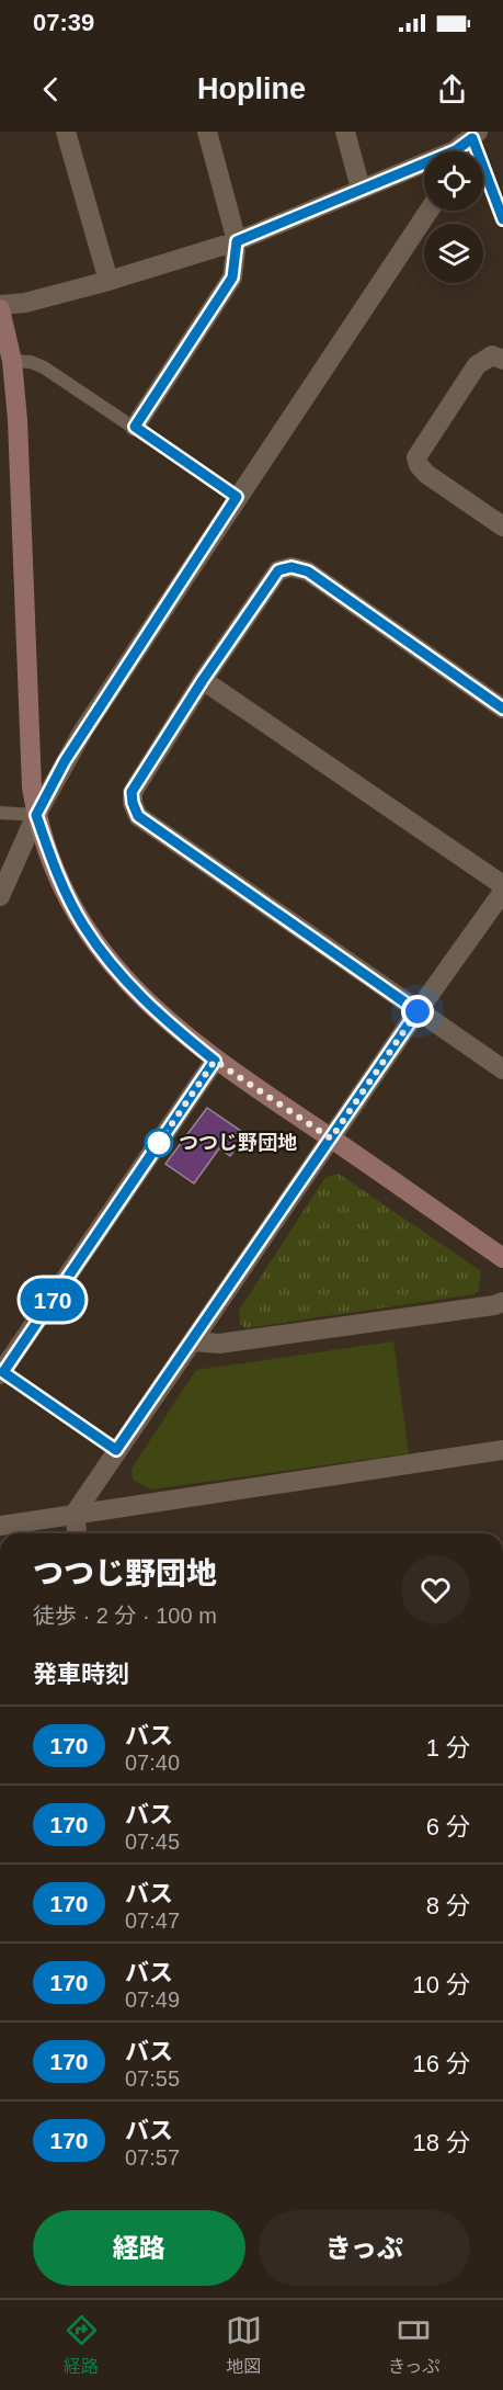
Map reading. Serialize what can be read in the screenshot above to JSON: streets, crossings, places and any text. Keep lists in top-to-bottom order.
{
  "places": ["つつじ野団地"],
  "lines": ["bus line 170"],
  "page": {
    "status": "07:39",
    "header": "Hopline",
    "on_map": "170",
    "heading": [
      ["つつじ野団地", "徒歩 · 2 分 · 100 m"],
      "発車時刻"
    ],
    "list": [
      {
        "mark": "170",
        "name": "バス",
        "note": "07:40",
        "value": "1 分"
      },
      {
        "mark": "170",
        "name": "バス",
        "note": "07:45",
        "value": "6 分"
      },
      {
        "mark": "170",
        "name": "バス",
        "note": "07:47",
        "value": "8 分"
      },
      {
        "mark": "170",
        "name": "バス",
        "note": "07:49",
        "value": "10 分"
      },
      {
        "mark": "170",
        "name": "バス",
        "note": "07:55",
        "value": "16 分"
      },
      {
        "mark": "170",
        "name": "バス",
        "note": "07:57",
        "value": "18 分"
      }
    ],
    "buttons": ["経路", "きっぷ"],
    "tabs": ["経路", "地図", "きっぷ"]
  }
}
